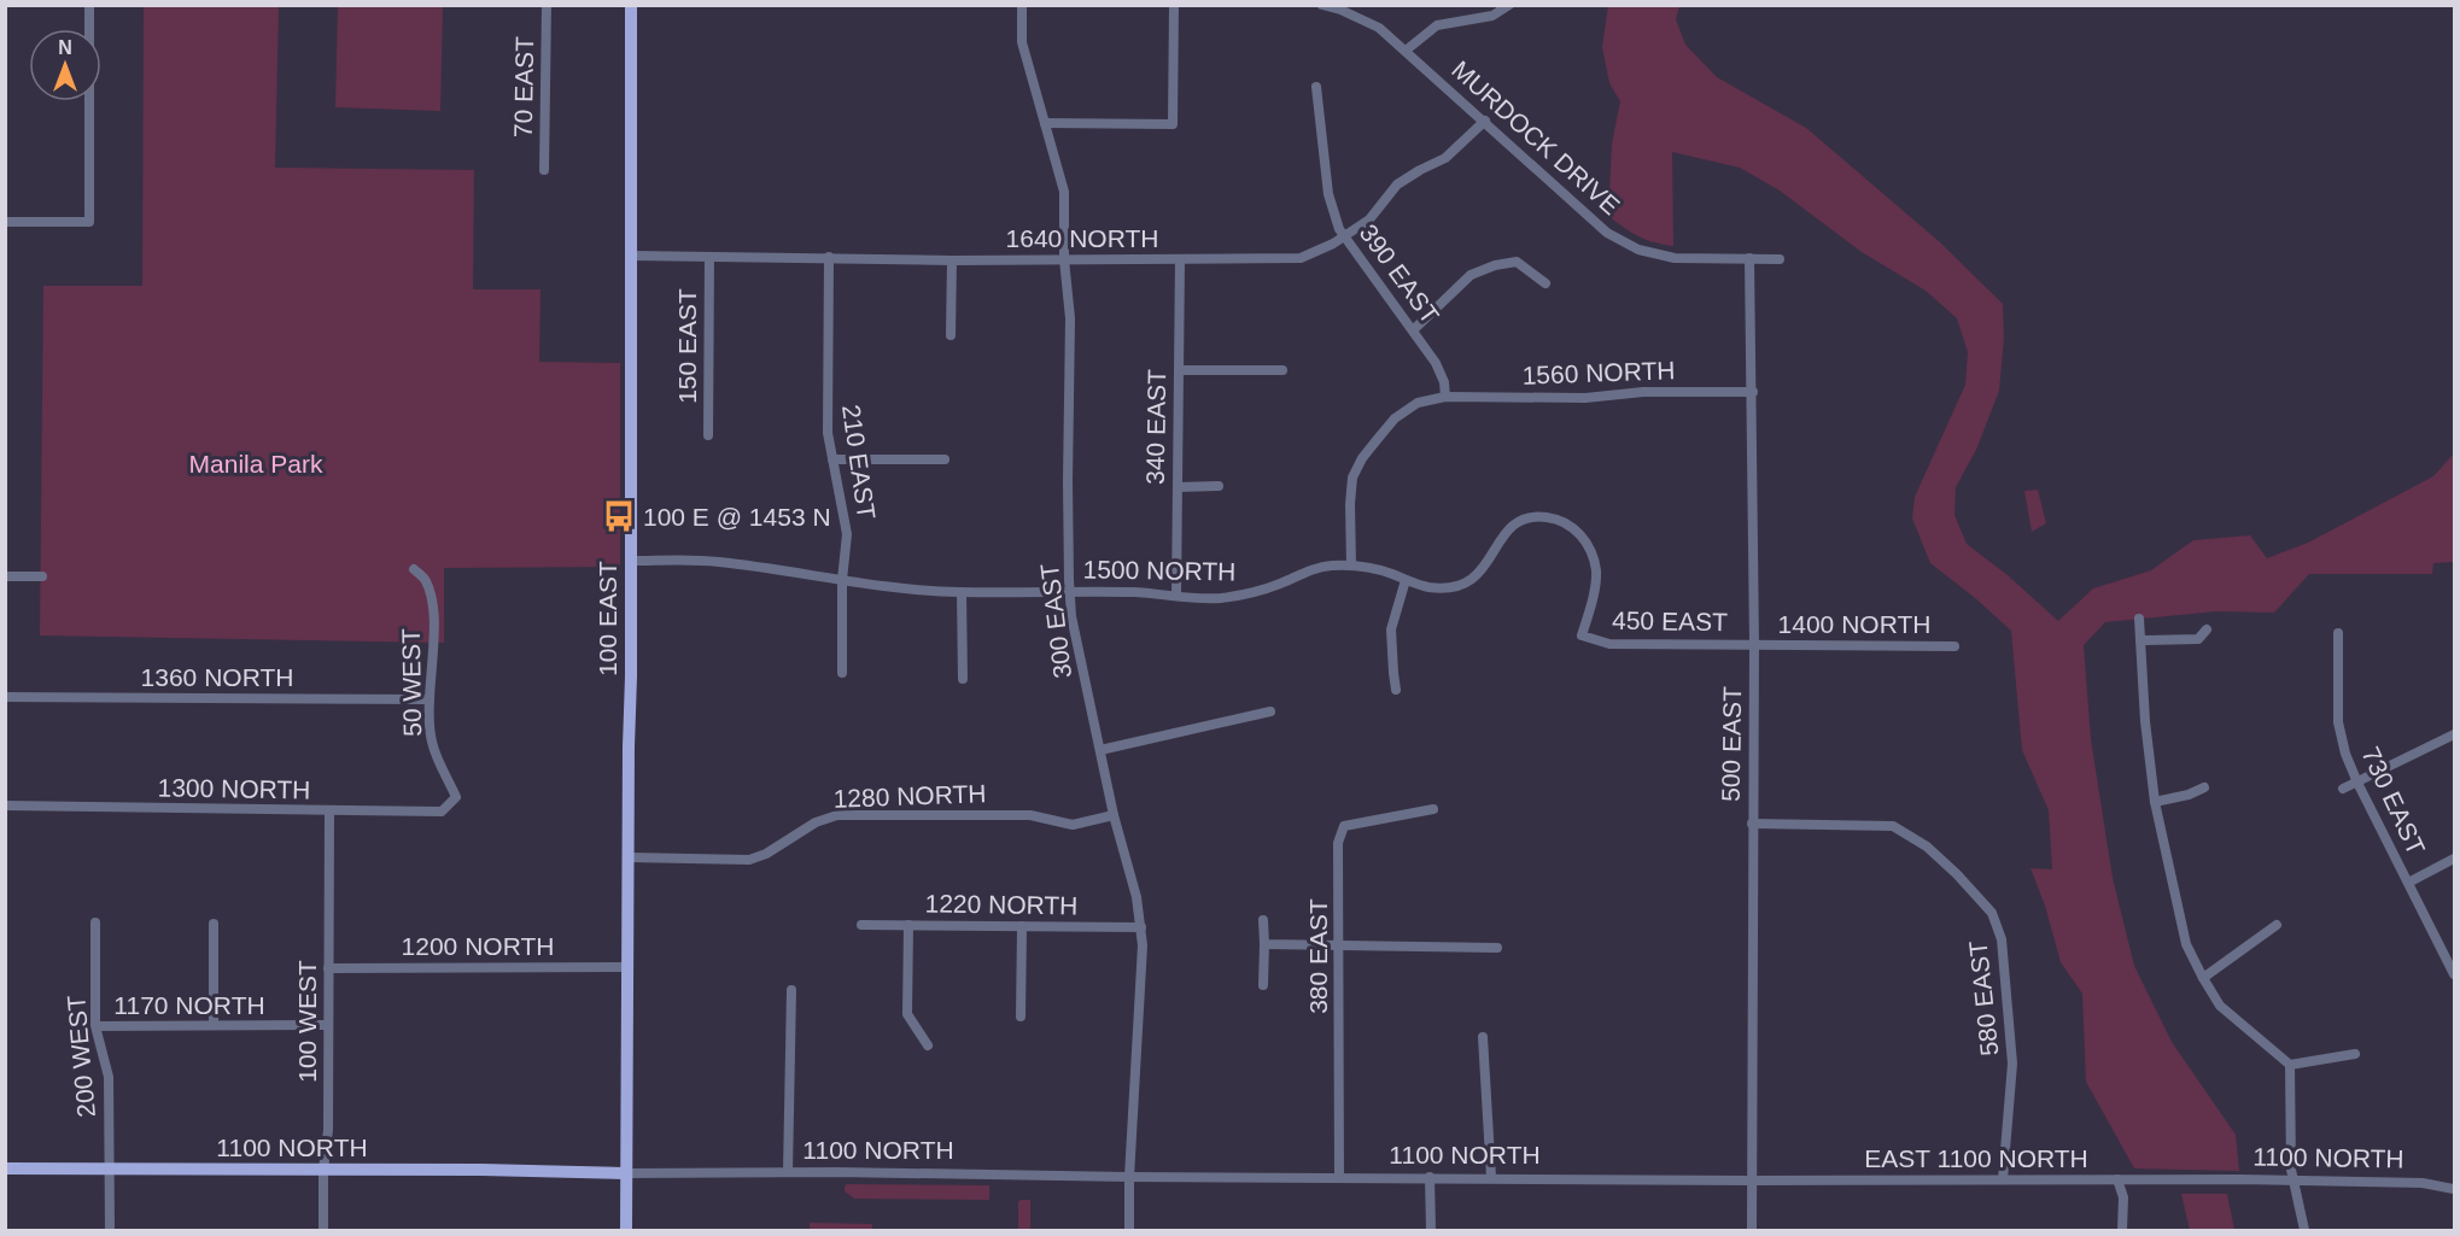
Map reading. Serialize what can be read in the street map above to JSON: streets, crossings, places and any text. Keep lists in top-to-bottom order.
{
  "streets": {
    "main road": ["100 EAST", "1100 NORTH"],
    "street": [
      "70 EAST",
      "MURDOCK DRIVE",
      "1640 NORTH",
      "390 EAST",
      "150 EAST",
      "1560 NORTH",
      "340 EAST",
      "210 EAST",
      "1500 NORTH",
      "300 EAST",
      "450 EAST",
      "1400 NORTH",
      "1360 NORTH",
      "50 WEST",
      "500 EAST",
      "1300 NORTH",
      "1280 NORTH",
      "730 EAST",
      "1220 NORTH",
      "1200 NORTH",
      "380 EAST",
      "580 EAST",
      "1170 NORTH",
      "100 WEST",
      "200 WEST",
      "EAST 1100 NORTH"
    ]
  },
  "crossings": [
    ["MURDOCK DRIVE", "1640 NORTH"],
    ["MURDOCK DRIVE", "500 EAST"],
    ["1640 NORTH", "390 EAST"],
    ["1640 NORTH", "150 EAST"],
    ["1640 NORTH", "340 EAST"],
    ["1640 NORTH", "210 EAST"],
    ["1640 NORTH", "100 EAST"],
    ["1640 NORTH", "300 EAST"],
    ["390 EAST", "1560 NORTH"],
    ["1560 NORTH", "1500 NORTH"],
    ["1560 NORTH", "500 EAST"],
    ["340 EAST", "1500 NORTH"],
    ["210 EAST", "1500 NORTH"],
    ["1500 NORTH", "100 EAST"],
    ["1500 NORTH", "300 EAST"],
    ["1500 NORTH", "450 EAST"],
    ["100 EAST", "1280 NORTH"],
    ["100 EAST", "1200 NORTH"],
    ["100 EAST", "1100 NORTH"],
    ["300 EAST", "1280 NORTH"],
    ["300 EAST", "1220 NORTH"],
    ["300 EAST", "1100 NORTH"],
    ["450 EAST", "1400 NORTH"],
    ["450 EAST", "500 EAST"],
    ["1400 NORTH", "500 EAST"],
    ["1360 NORTH", "50 WEST"],
    ["50 WEST", "1300 NORTH"],
    ["500 EAST", "580 EAST"],
    ["500 EAST", "1100 NORTH"],
    ["500 EAST", "EAST 1100 NORTH"],
    ["1300 NORTH", "100 WEST"],
    ["1200 NORTH", "100 WEST"],
    ["380 EAST", "1100 NORTH"],
    ["580 EAST", "EAST 1100 NORTH"],
    ["1170 NORTH", "100 WEST"],
    ["1170 NORTH", "200 WEST"],
    ["100 WEST", "1100 NORTH"],
    ["200 WEST", "1100 NORTH"],
    ["1100 NORTH", "EAST 1100 NORTH"]
  ],
  "parks": ["Manila Park"],
  "places": {
    "bus stop": ["100 E @ 1453 N"]
  },
  "north": "top"
}
